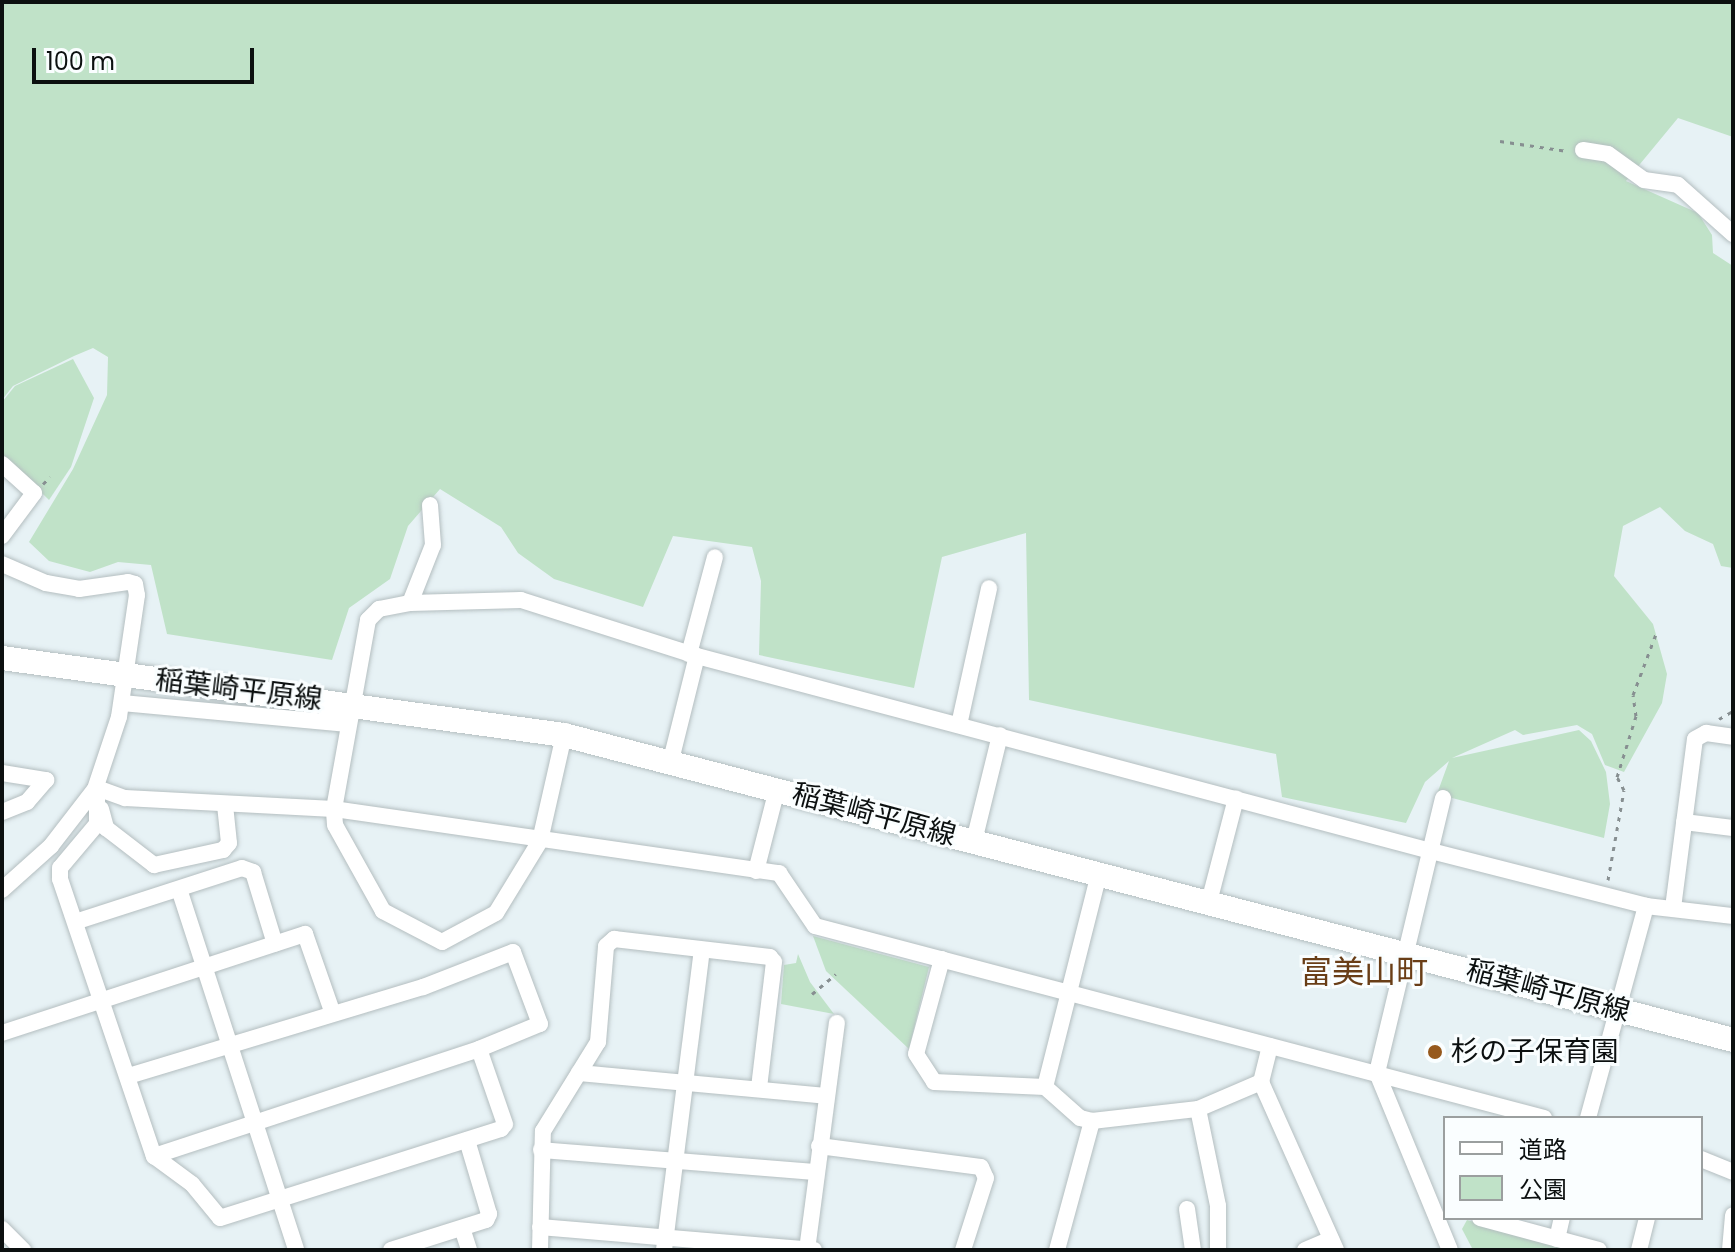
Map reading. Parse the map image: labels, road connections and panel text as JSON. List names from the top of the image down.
{
  "streets": {
    "main road": ["稲葉崎平原線"]
  },
  "districts": ["富美山町"],
  "places": ["杉の子保育園"],
  "legend": ["道路", "公園"],
  "scale_bar": "100 m"
}
